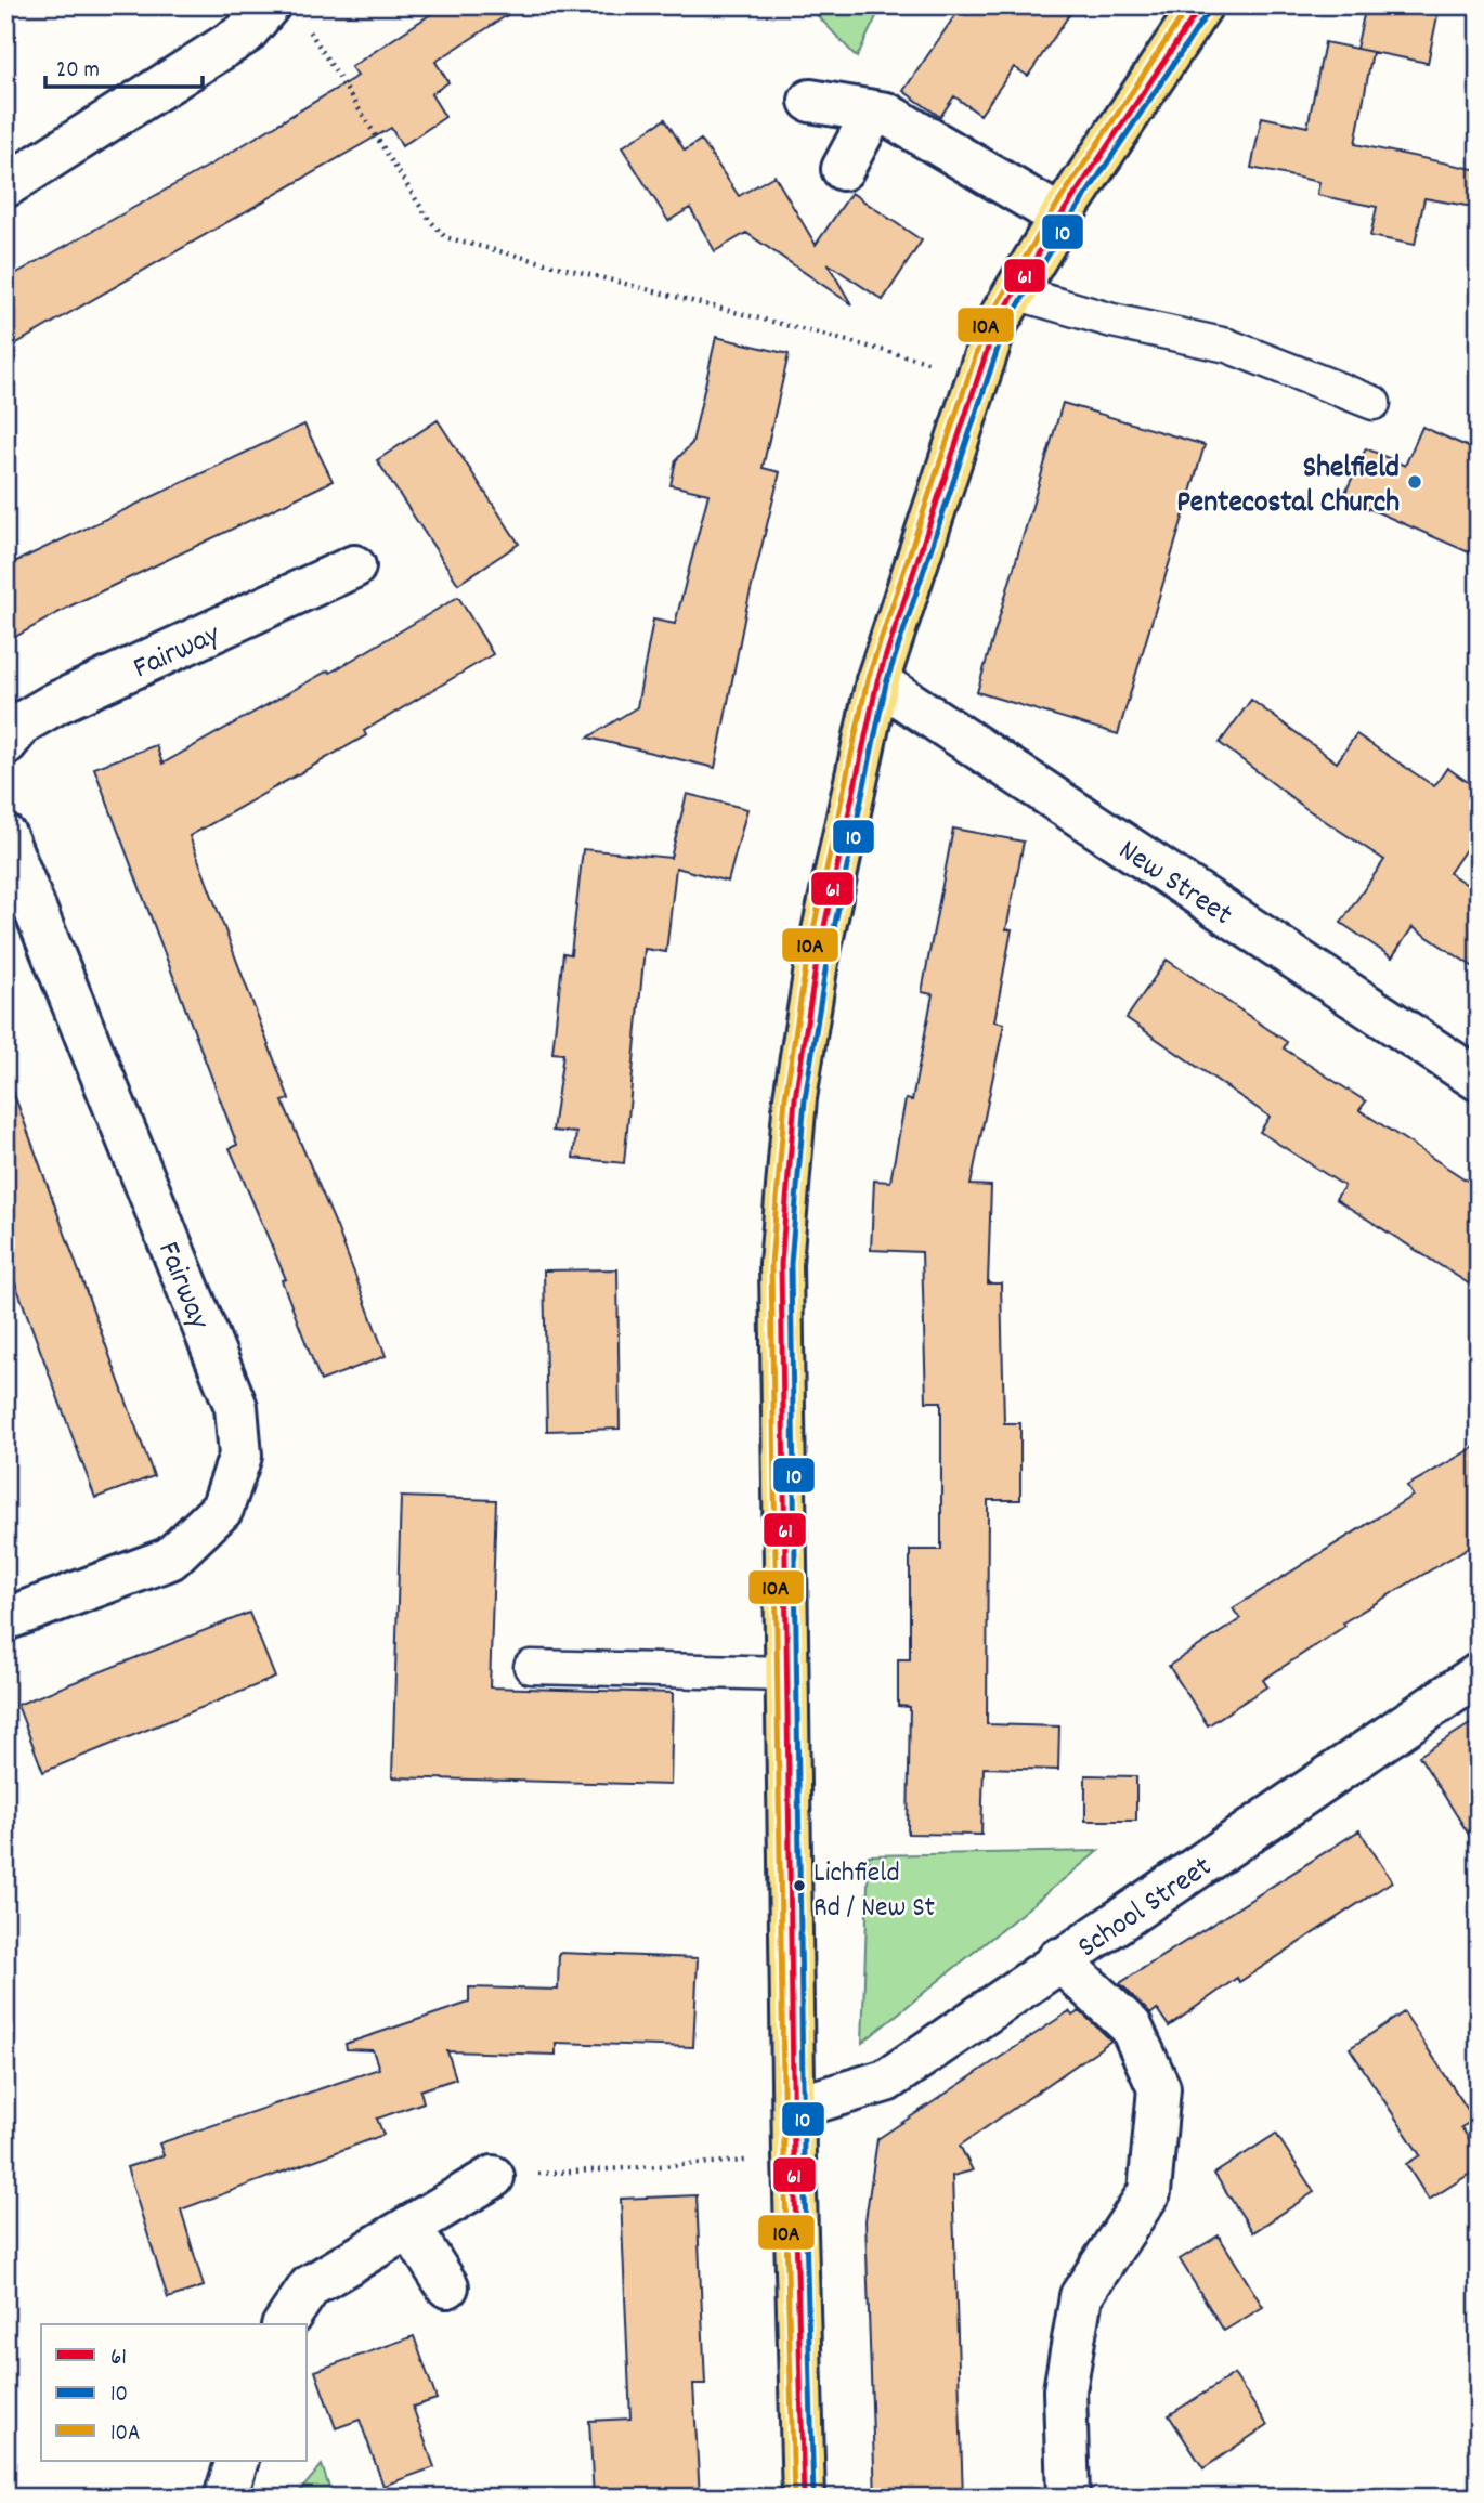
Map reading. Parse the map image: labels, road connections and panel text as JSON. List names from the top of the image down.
{
  "streets": {
    "street": ["Fairway", "New Street", "School Street"]
  },
  "places": ["Shelfield Pentecostal Church", "Lichfield Rd / New St"],
  "lines": ["transit line 61", "transit line 10A", "transit line 10"],
  "legend": ["61", "10", "10A"],
  "scale_bar": "20 m"
}
